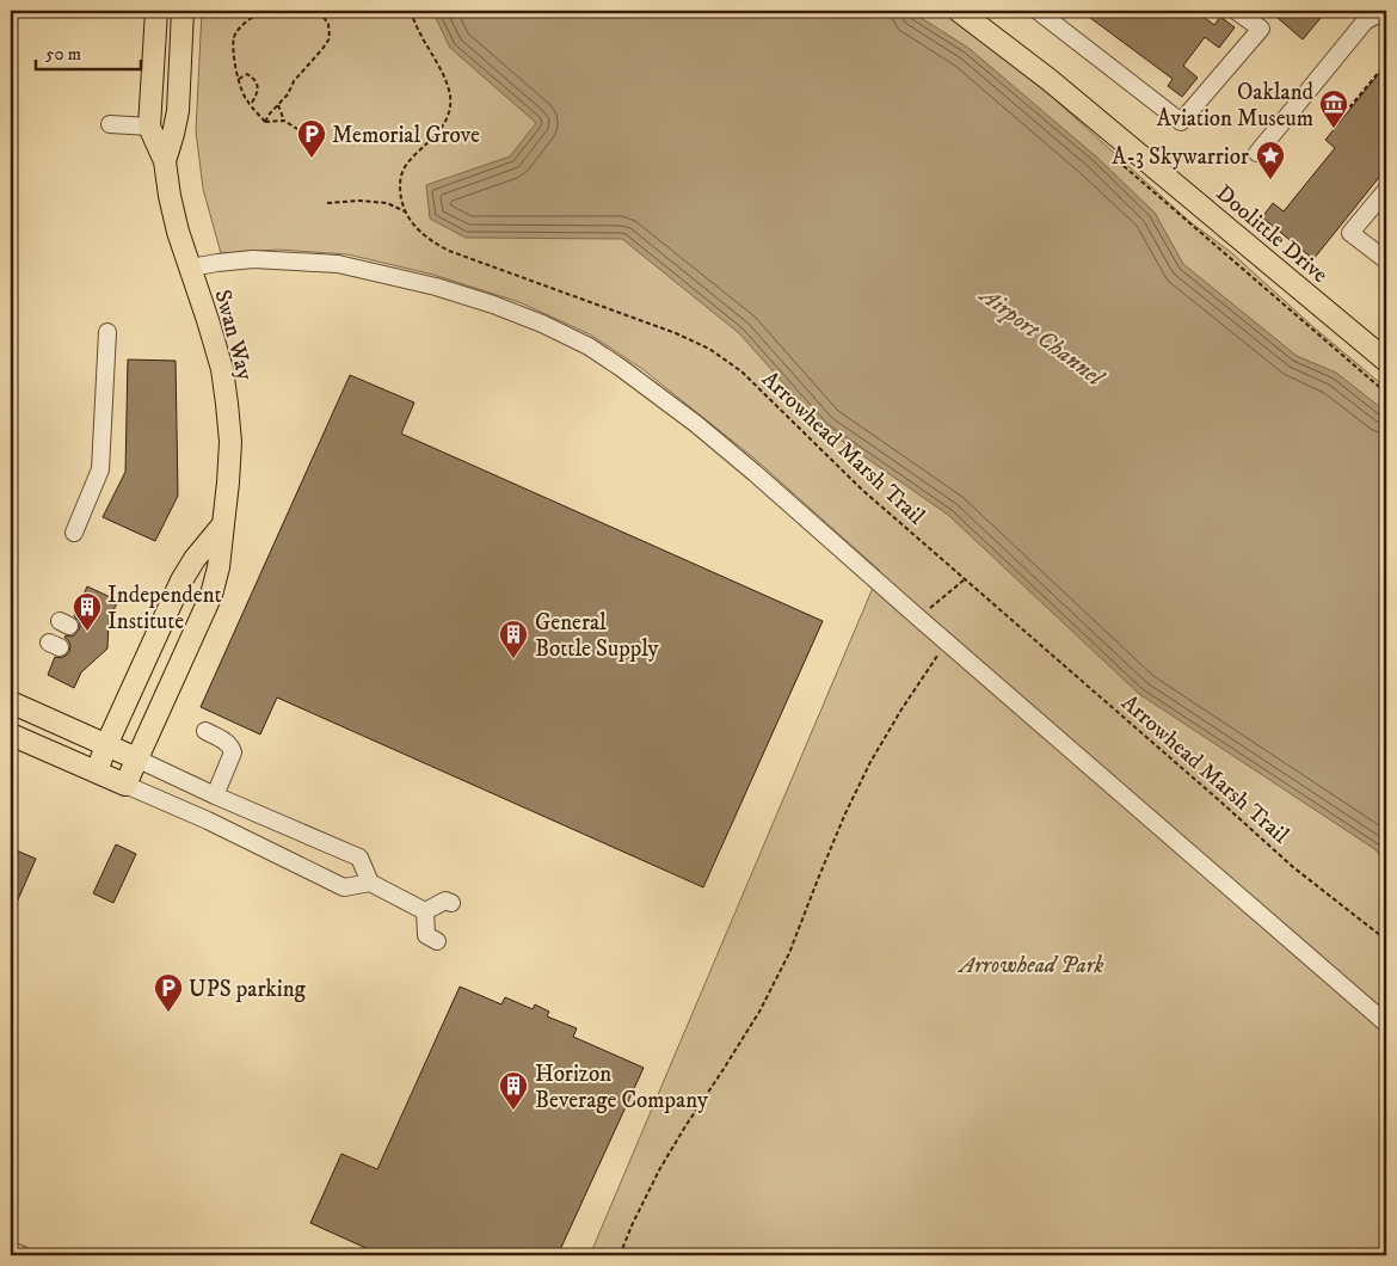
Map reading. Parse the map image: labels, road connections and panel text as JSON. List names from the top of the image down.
{
  "streets": {
    "main road": ["Doolittle Drive", "Swan Way"],
    "path": ["Arrowhead Marsh Trail"]
  },
  "water": ["Airport Channel"],
  "parks": ["Arrowhead Park"],
  "places": {
    "museum": ["Oakland Aviation Museum"],
    "parking": ["Memorial Grove", "UPS parking"],
    "place": ["A-3 Skywarrior"],
    "building": ["Independent Institute", "General Bottle Supply", "Horizon Beverage Company"]
  },
  "scale_bar": "50 m"
}
